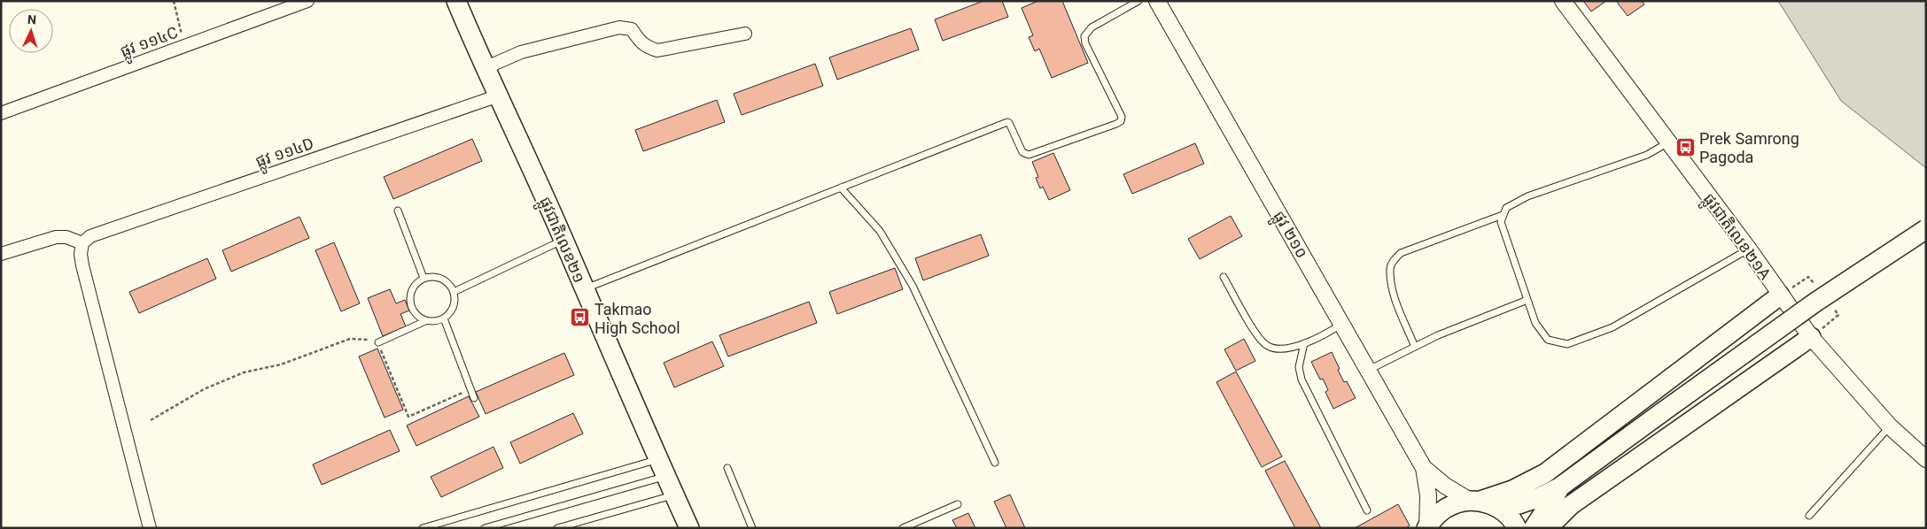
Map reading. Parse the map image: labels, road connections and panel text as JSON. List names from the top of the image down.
{
  "streets": {
    "main road": ["ផ្លូវជាតិលេខ២១"],
    "street": [
      "ផ្លូវ ១១៤C",
      "ផ្លូវ ១១៤D",
      "ផ្លូវ ២១០",
      "ផ្លូវជាតិលេខ២១A"
    ]
  },
  "crossings": [
    ["ផ្លូវ ១១៤D", "ផ្លូវជាតិលេខ២១"]
  ],
  "places": {
    "bus stop": ["Prek Samrong Pagoda", "Takmao High School"]
  },
  "north": "top"
}
